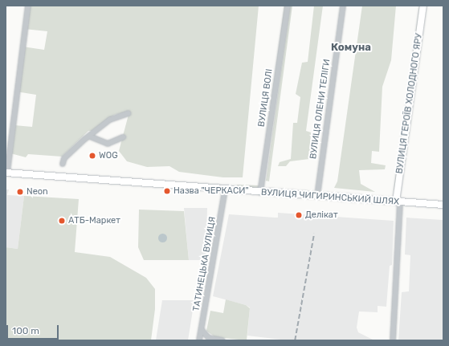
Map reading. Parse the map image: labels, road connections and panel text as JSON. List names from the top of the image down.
{
  "streets": {
    "main road": ["ВУЛИЦЯ ГЕРОЇВ ХОЛОДНОГО ЯРУ", "ВУЛИЦЯ ЧИГИРИНСЬКИЙ ШЛЯХ"],
    "street": ["ВУЛИЦЯ ВОЛІ", "ВУЛИЦЯ ОЛЕНИ ТЕЛІГИ", "ТАТИНЕЦЬКА ВУЛИЦЯ"]
  },
  "crossings": [
    ["ВУЛИЦЯ ВОЛІ", "ВУЛИЦЯ ЧИГИРИНСЬКИЙ ШЛЯХ"],
    ["ВУЛИЦЯ ГЕРОЇВ ХОЛОДНОГО ЯРУ", "ВУЛИЦЯ ЧИГИРИНСЬКИЙ ШЛЯХ"],
    ["ВУЛИЦЯ ОЛЕНИ ТЕЛІГИ", "ВУЛИЦЯ ЧИГИРИНСЬКИЙ ШЛЯХ"],
    ["ВУЛИЦЯ ЧИГИРИНСЬКИЙ ШЛЯХ", "ТАТИНЕЦЬКА ВУЛИЦЯ"]
  ],
  "districts": ["Комуна"],
  "places": [
    "WOG",
    "Назва \"ЧЕРКАСИ\"",
    "Neon",
    "Делікат",
    "АТБ-Маркет"
  ],
  "scale_bar": "100 m"
}
